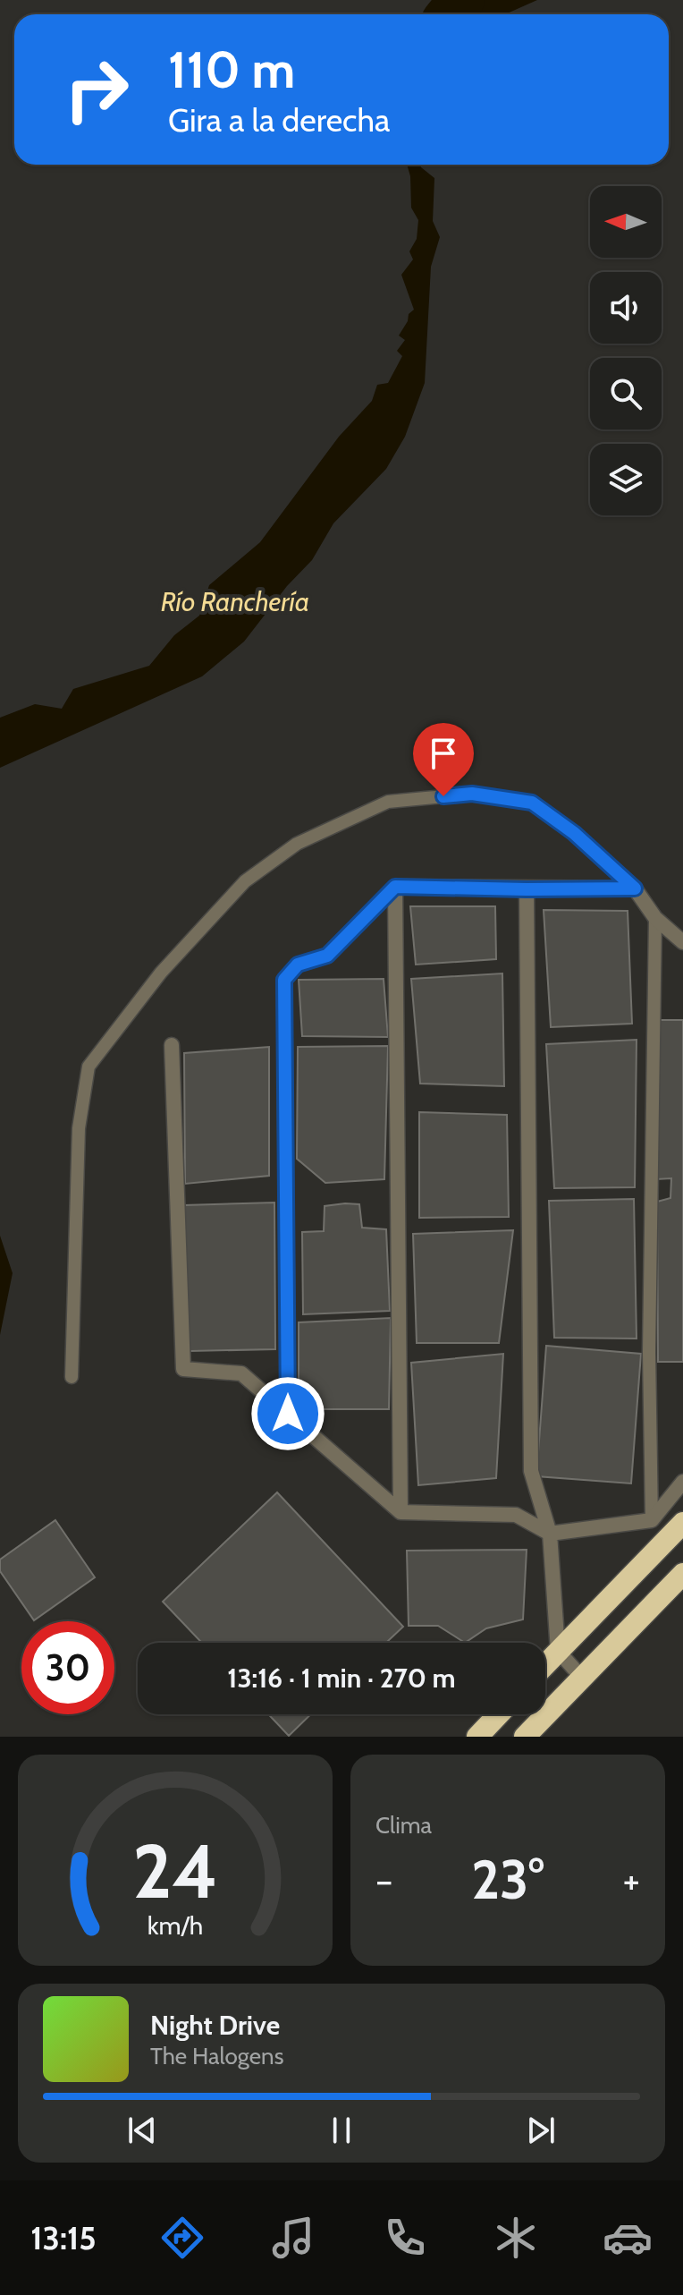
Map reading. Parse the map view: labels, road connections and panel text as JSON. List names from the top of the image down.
{
  "water": ["Río Ranchería"],
  "north": "left",
  "page": {
    "turn": ["110 m", "Gira a la derecha"],
    "limit": "30",
    "trip": "13:16 · 1 min · 270 m",
    "tile": "Clima",
    "heat": ["−", "23°", "+"],
    "song": ["Night Drive", "The Halogens"],
    "tabs": "13:15",
    "gauge": ["24", "km/h"]
  }
}
